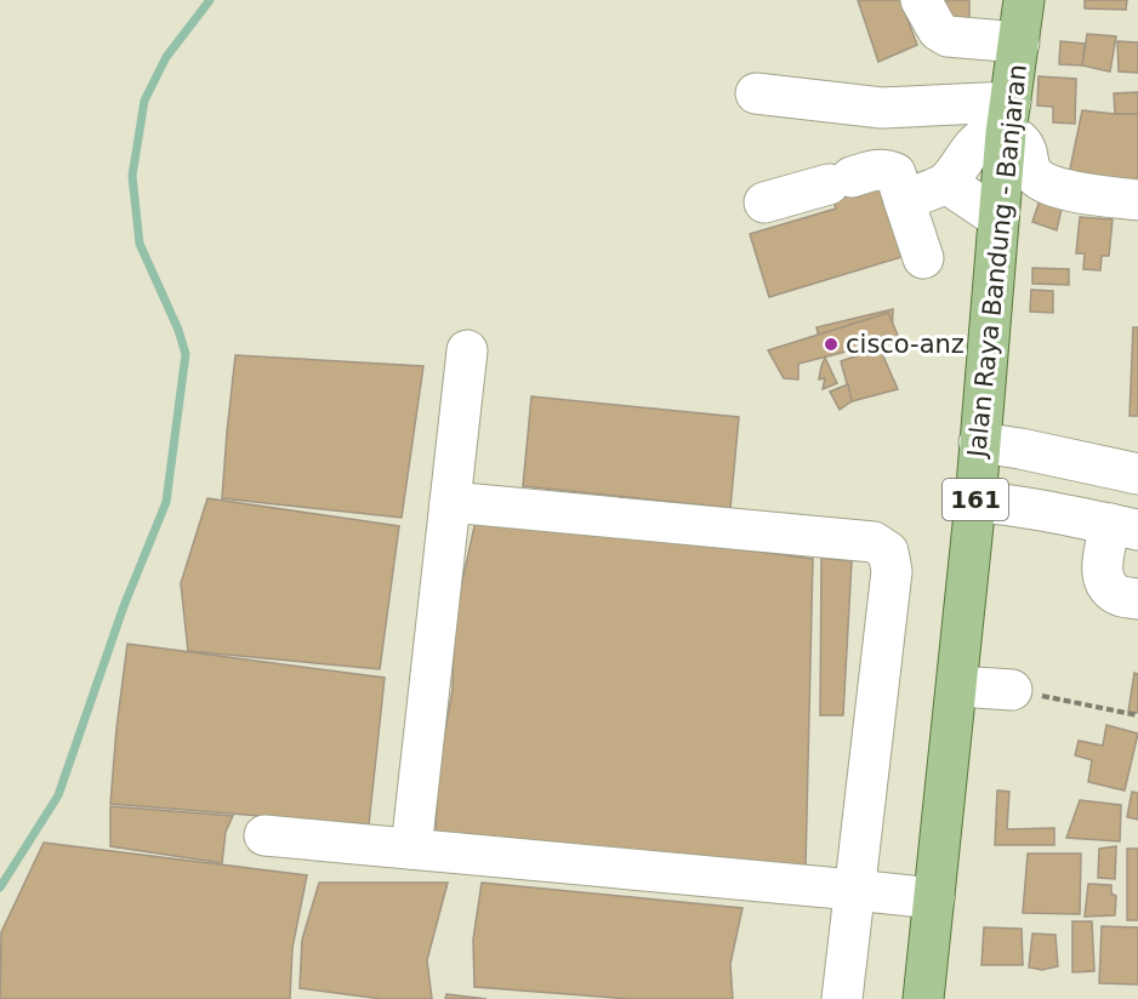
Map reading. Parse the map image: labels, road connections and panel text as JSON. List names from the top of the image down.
{
  "streets": {
    "main road": ["Jalan Raya Bandung - Banjaran", "161"]
  },
  "places": ["cisco-anz"]
}
